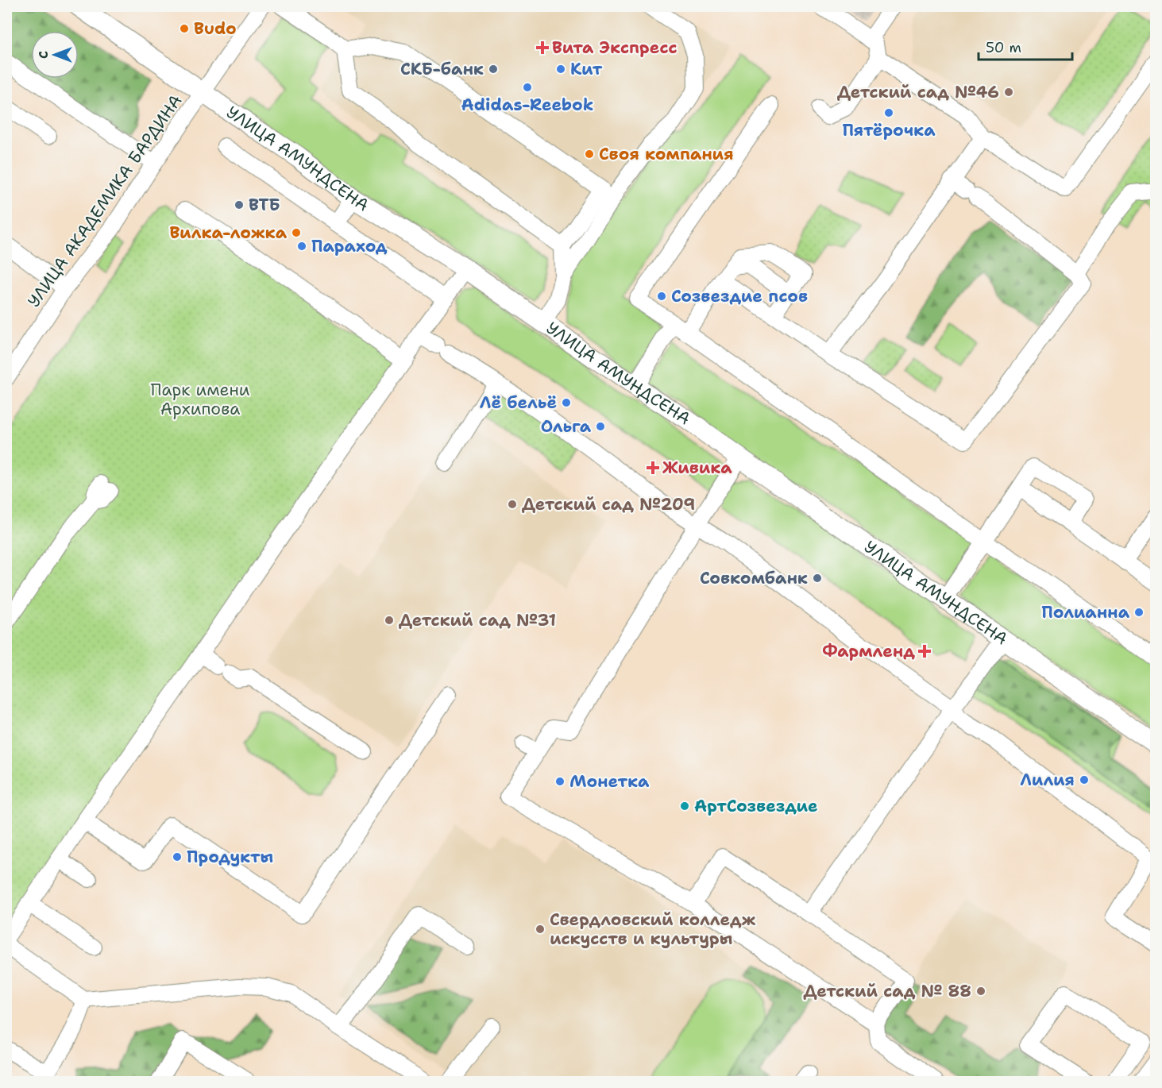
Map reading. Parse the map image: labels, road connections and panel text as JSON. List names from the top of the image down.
{
  "streets": {
    "main road": ["УЛИЦА АМУНДСЕНА"],
    "street": ["УЛИЦА АКАДЕМИКА БАРДИНА"]
  },
  "crossings": [
    ["УЛИЦА АМУНДСЕНА", "УЛИЦА АКАДЕМИКА БАРДИНА"]
  ],
  "parks": ["Парк имени Архипова"],
  "places": {
    "other": [
      "Budo",
      "СКБ-банк",
      "Кит",
      "Adidas-Reebok",
      "Детский сад №46",
      "Пятёрочка",
      "Своя компания",
      "ВТБ",
      "Вилка-ложка",
      "Параход",
      "Созвездие псов",
      "Лё бельё",
      "Ольга",
      "Детский сад №209",
      "Совкомбанк",
      "Полианна",
      "Детский сад №31",
      "Лилия",
      "Монетка",
      "АртСозвездие",
      "Продукты",
      "Свердловский колледж искусств и культуры",
      "Детский сад № 88"
    ],
    "health": ["Вита Экспресс", "Живика", "Фармленд"]
  },
  "scale_bar": "50 m",
  "north": "left"
}
